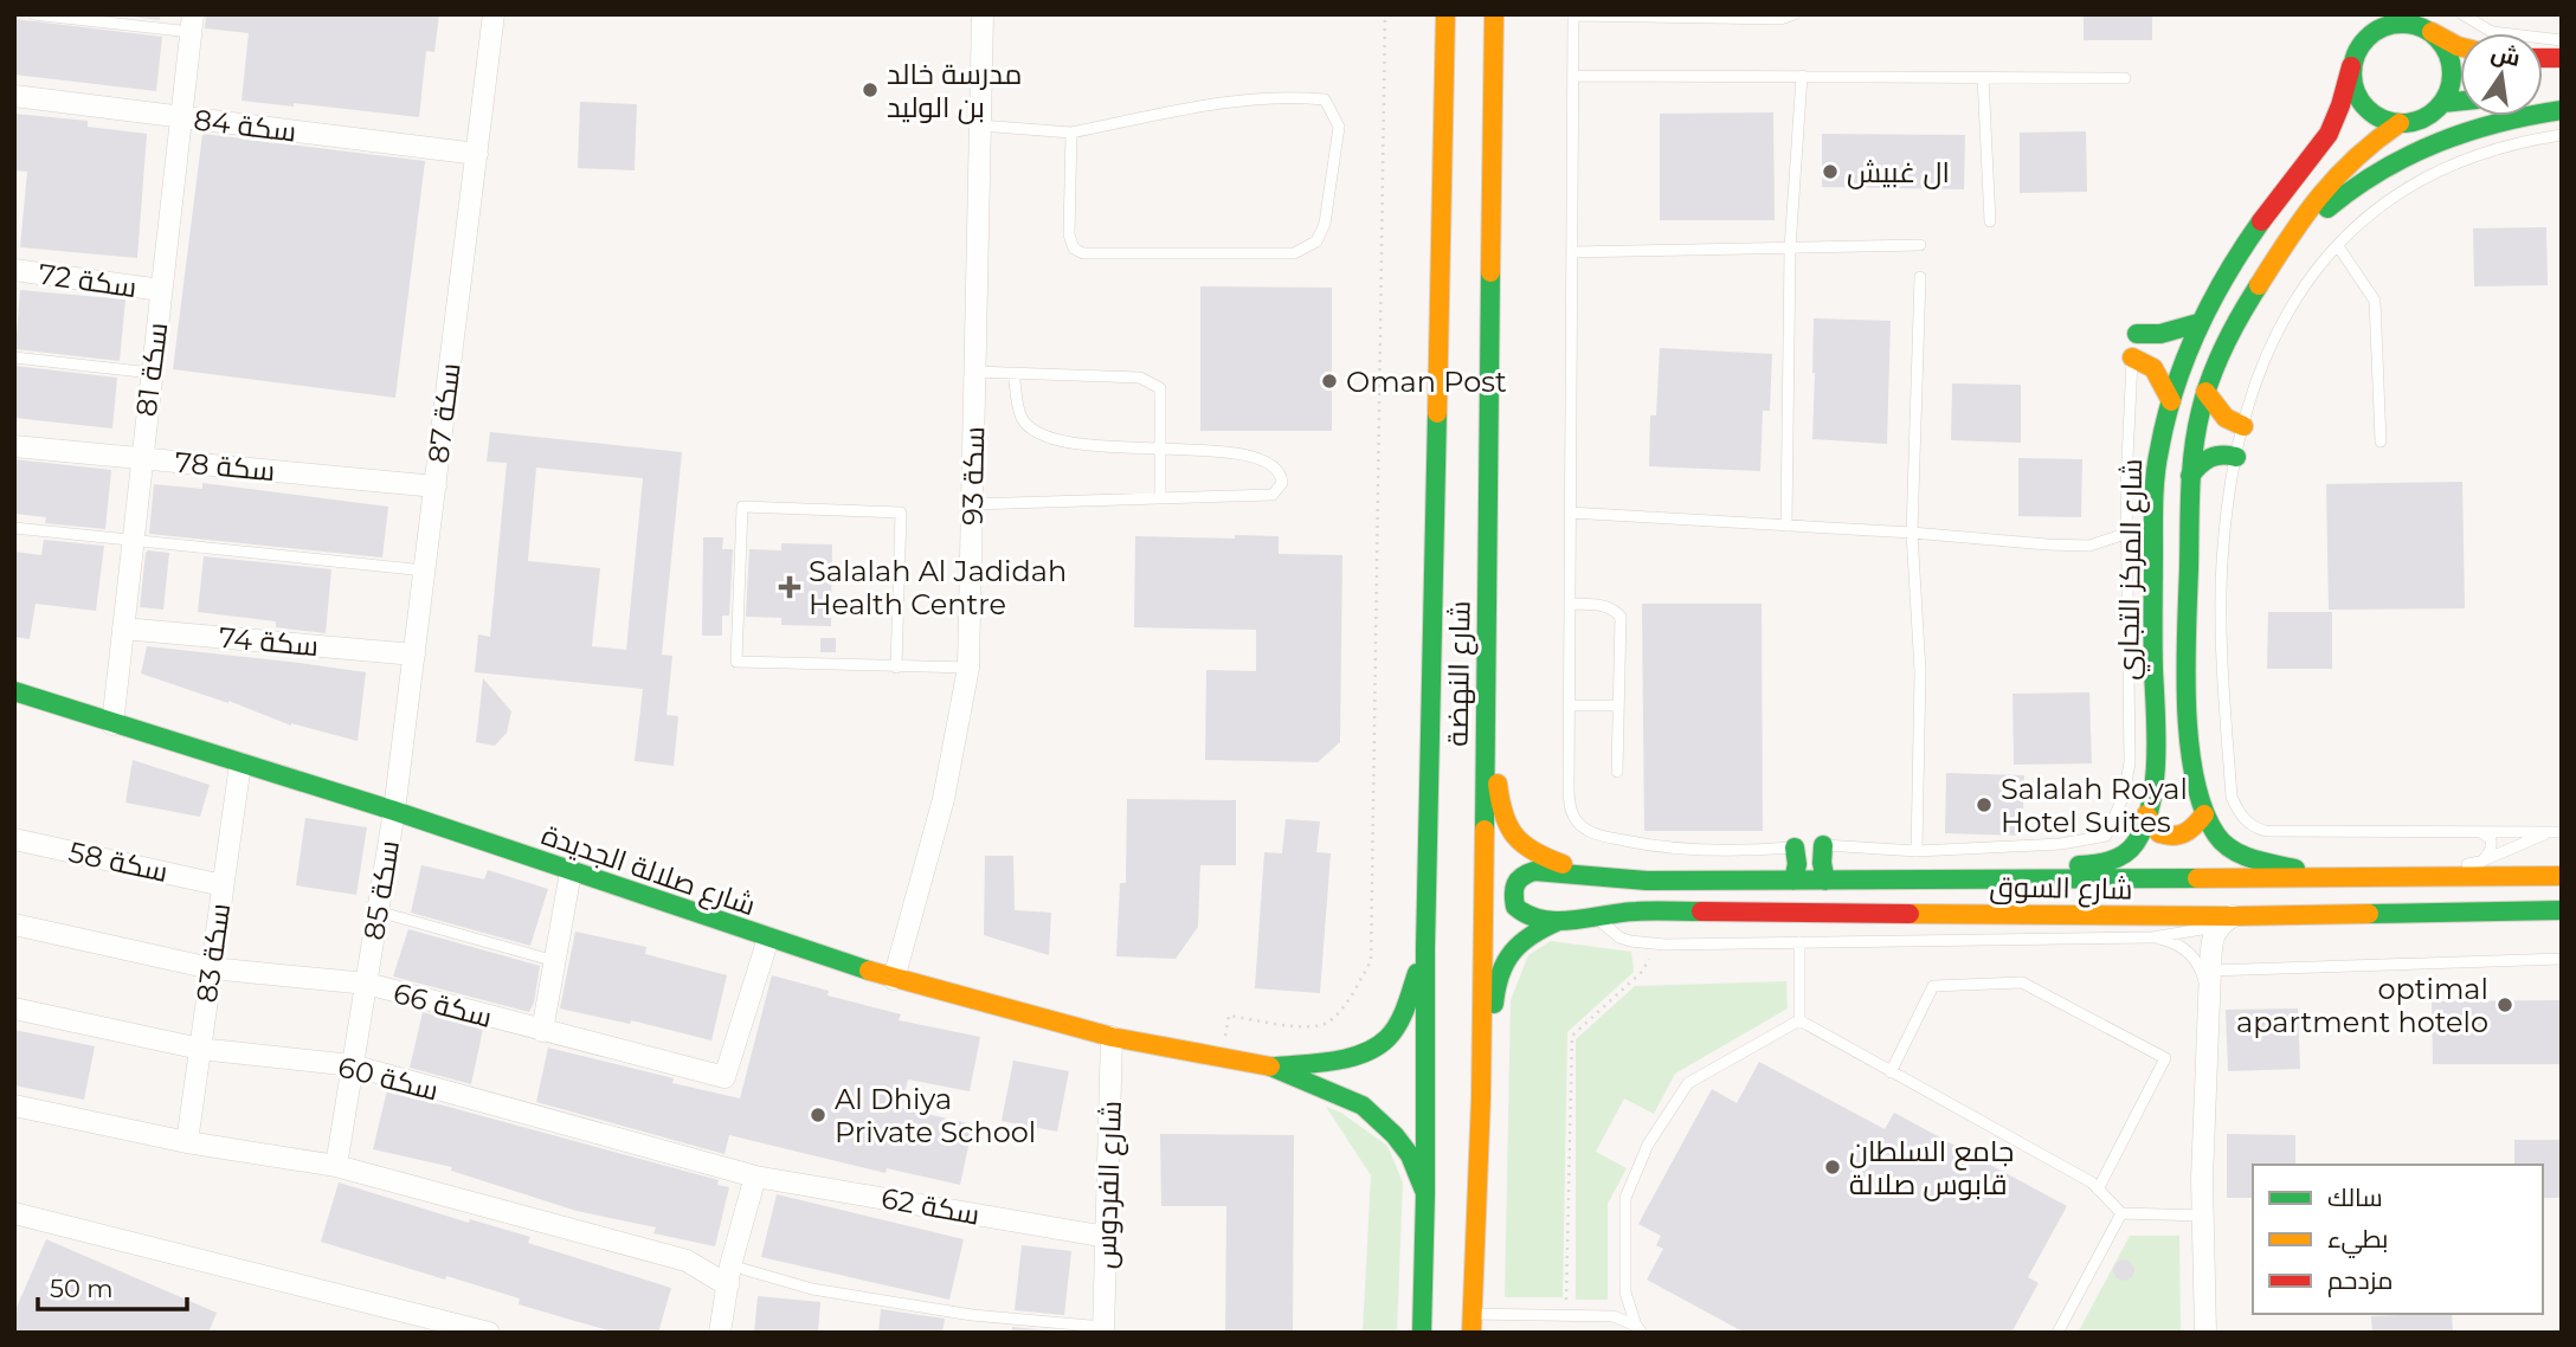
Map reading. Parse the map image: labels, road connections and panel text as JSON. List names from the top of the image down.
{
  "streets": {
    "street": [
      "سكة 84",
      "سكة 72",
      "سكة 81",
      "سكة 87",
      "سكة 78",
      "سكة 93",
      "شارع المركز التجاري",
      "سكة 74",
      "شارع النهضة",
      "سكة 58",
      "شارع صلالة الجديدة",
      "شارع السوق",
      "سكة 85",
      "سكة 83",
      "سكة 66",
      "سكة 60",
      "شارع الفردوس",
      "سكة 62"
    ]
  },
  "crossings": [
    ["سكة 84", "سكة 81"],
    ["سكة 84", "سكة 87"],
    ["سكة 72", "سكة 81"],
    ["سكة 81", "سكة 78"],
    ["سكة 81", "سكة 74"],
    ["سكة 81", "شارع صلالة الجديدة"],
    ["سكة 87", "سكة 78"],
    ["سكة 87", "سكة 74"],
    ["سكة 87", "شارع صلالة الجديدة"],
    ["سكة 87", "سكة 85"],
    ["سكة 93", "شارع صلالة الجديدة"],
    ["شارع المركز التجاري", "شارع السوق"],
    ["شارع النهضة", "شارع صلالة الجديدة"],
    ["سكة 58", "سكة 83"],
    ["شارع صلالة الجديدة", "سكة 85"],
    ["شارع صلالة الجديدة", "سكة 83"],
    ["شارع صلالة الجديدة", "سكة 66"],
    ["شارع صلالة الجديدة", "شارع الفردوس"],
    ["سكة 85", "سكة 66"],
    ["سكة 85", "سكة 60"],
    ["سكة 83", "سكة 66"],
    ["سكة 83", "سكة 60"],
    ["سكة 60", "سكة 62"],
    ["شارع الفردوس", "سكة 62"]
  ],
  "places": {
    "other": [
      "مدرسة خالد بن الوليد",
      "ال غبيش",
      "Oman Post",
      "Salalah Royal Hotel Suites",
      "optimal apartment hotelo",
      "Al Dhiya Private School",
      "جامع السلطان قابوس صلالة"
    ],
    "health": ["Salalah Al Jadidah Health Centre"]
  },
  "legend": ["سالك", "بطيء", "مزدحم"],
  "scale_bar": "50 m",
  "north": "top"
}
